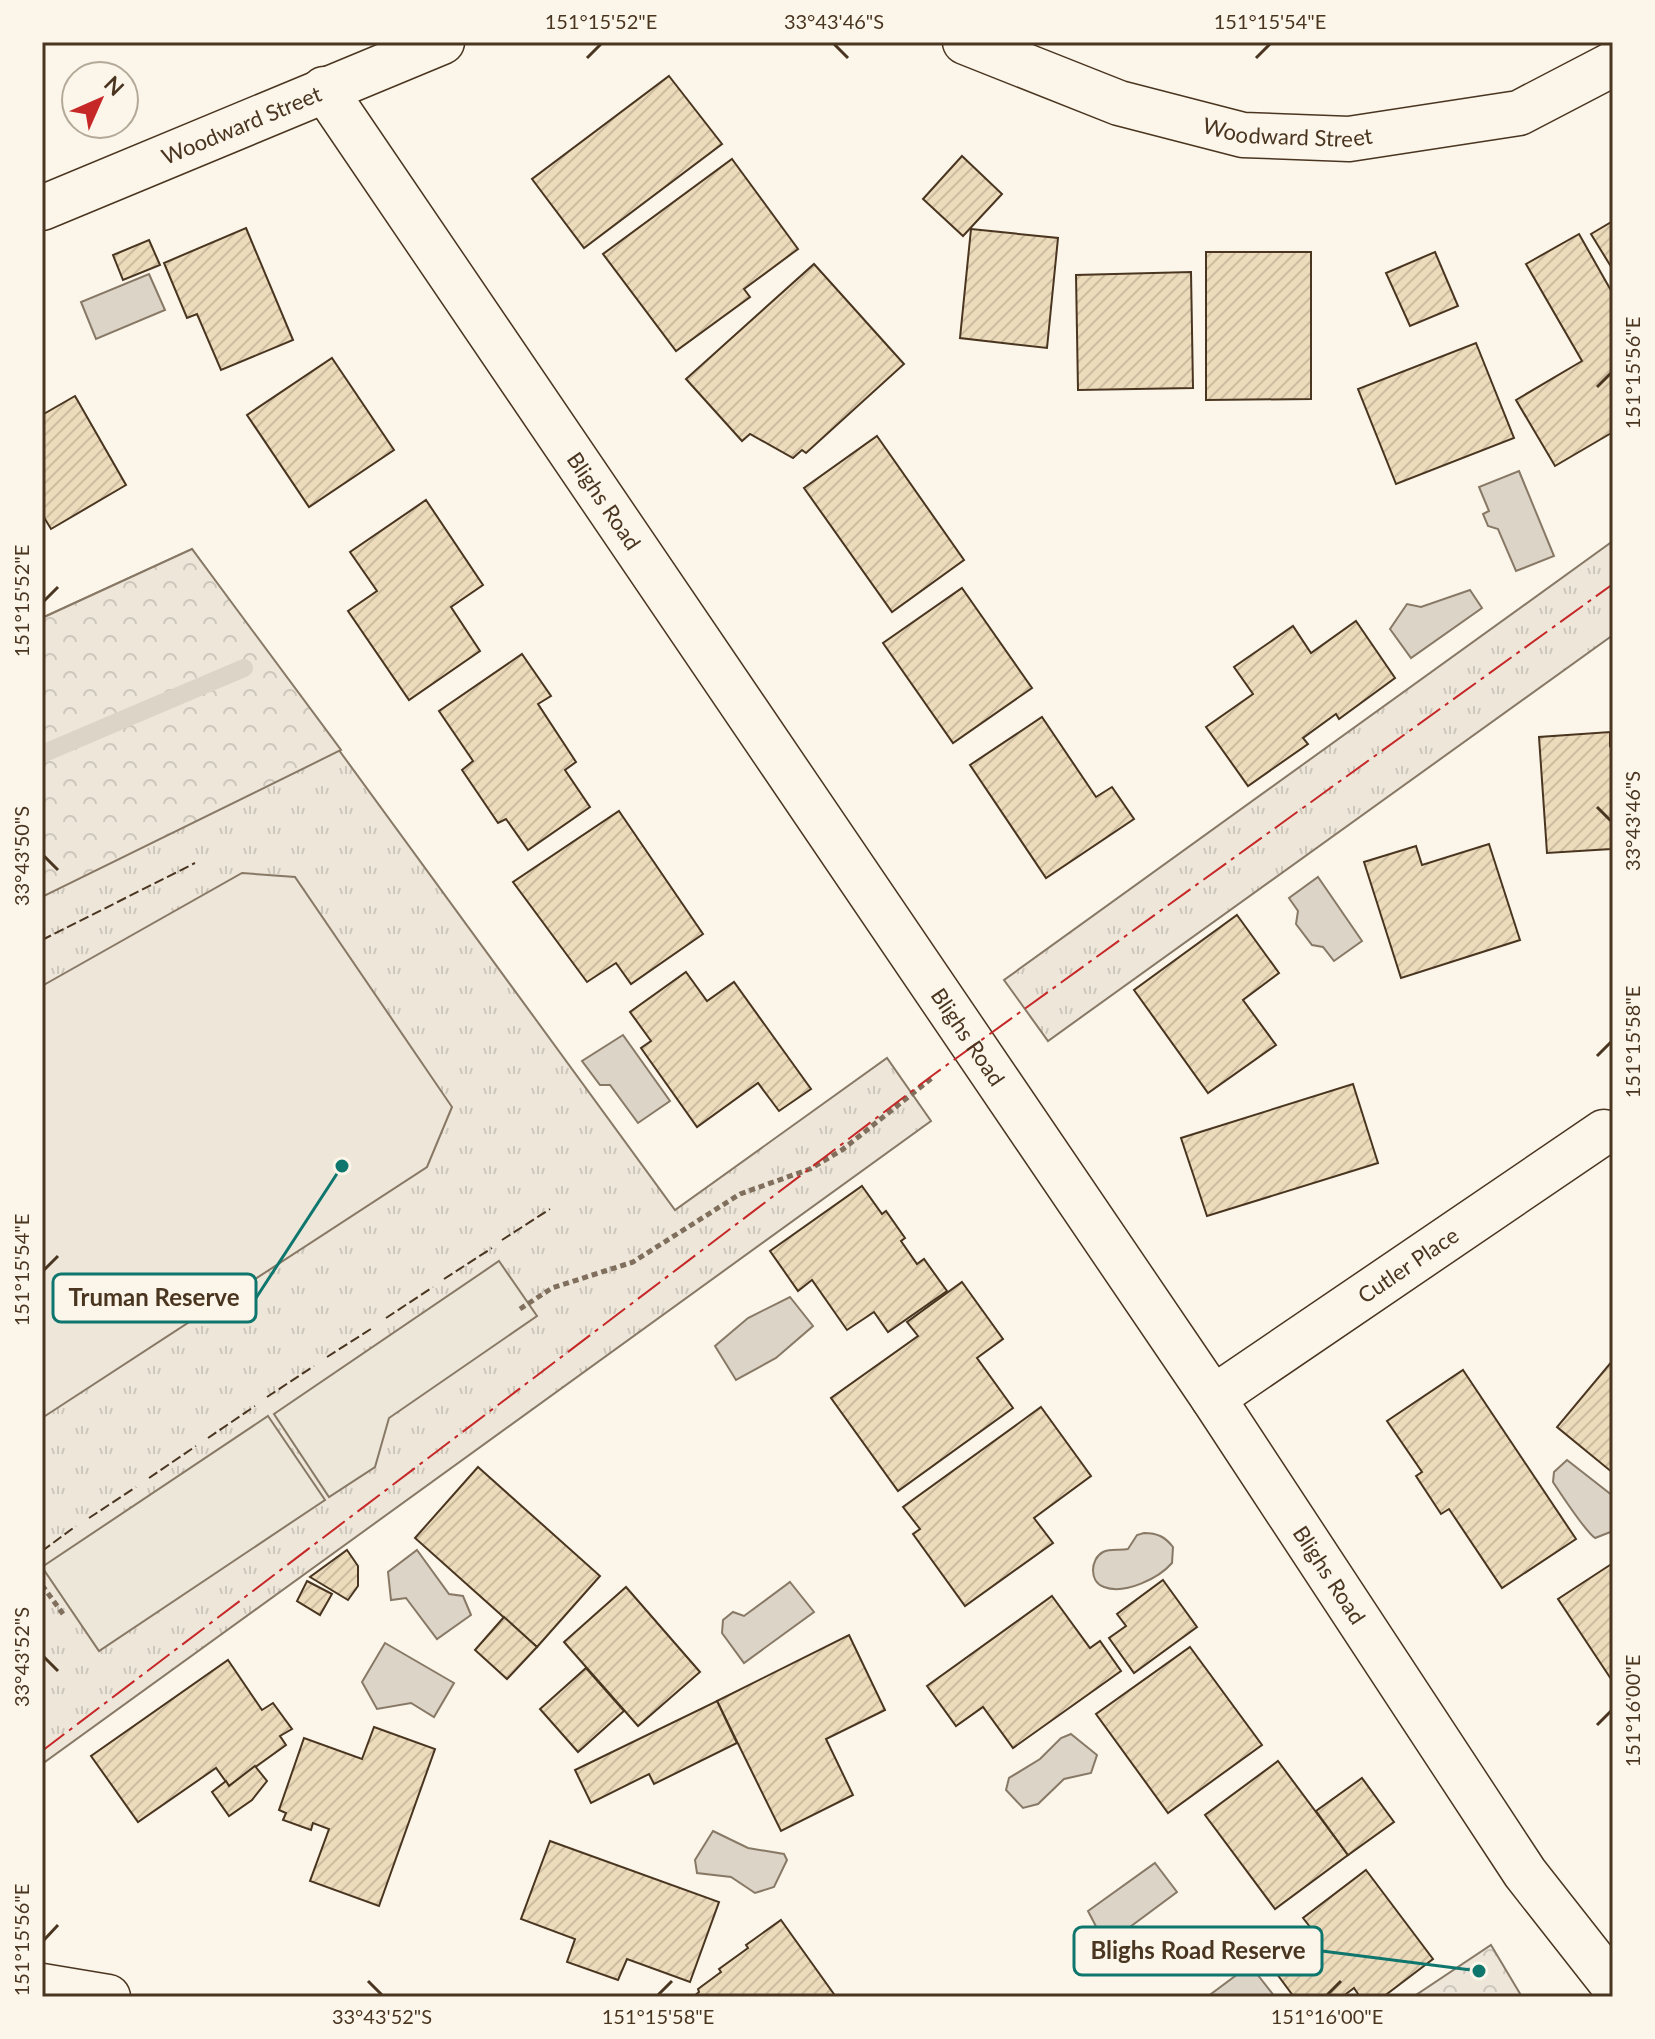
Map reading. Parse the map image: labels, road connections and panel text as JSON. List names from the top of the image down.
{
  "streets": {
    "street": ["Woodward Street", "Blighs Road", "Cutler Place"]
  },
  "crossings": [
    ["Woodward Street", "Blighs Road"],
    ["Blighs Road", "Cutler Place"]
  ],
  "places": ["Truman Reserve", "Blighs Road Reserve"],
  "north": "top right",
  "coordinates": [
    "151°15'52\"E",
    "33°43'46\"S",
    "151°15'54\"E",
    "151°15'56\"E",
    "33°43'50\"S",
    "151°15'58\"E",
    "33°43'52\"S",
    "151°16'00\"E"
  ]
}
